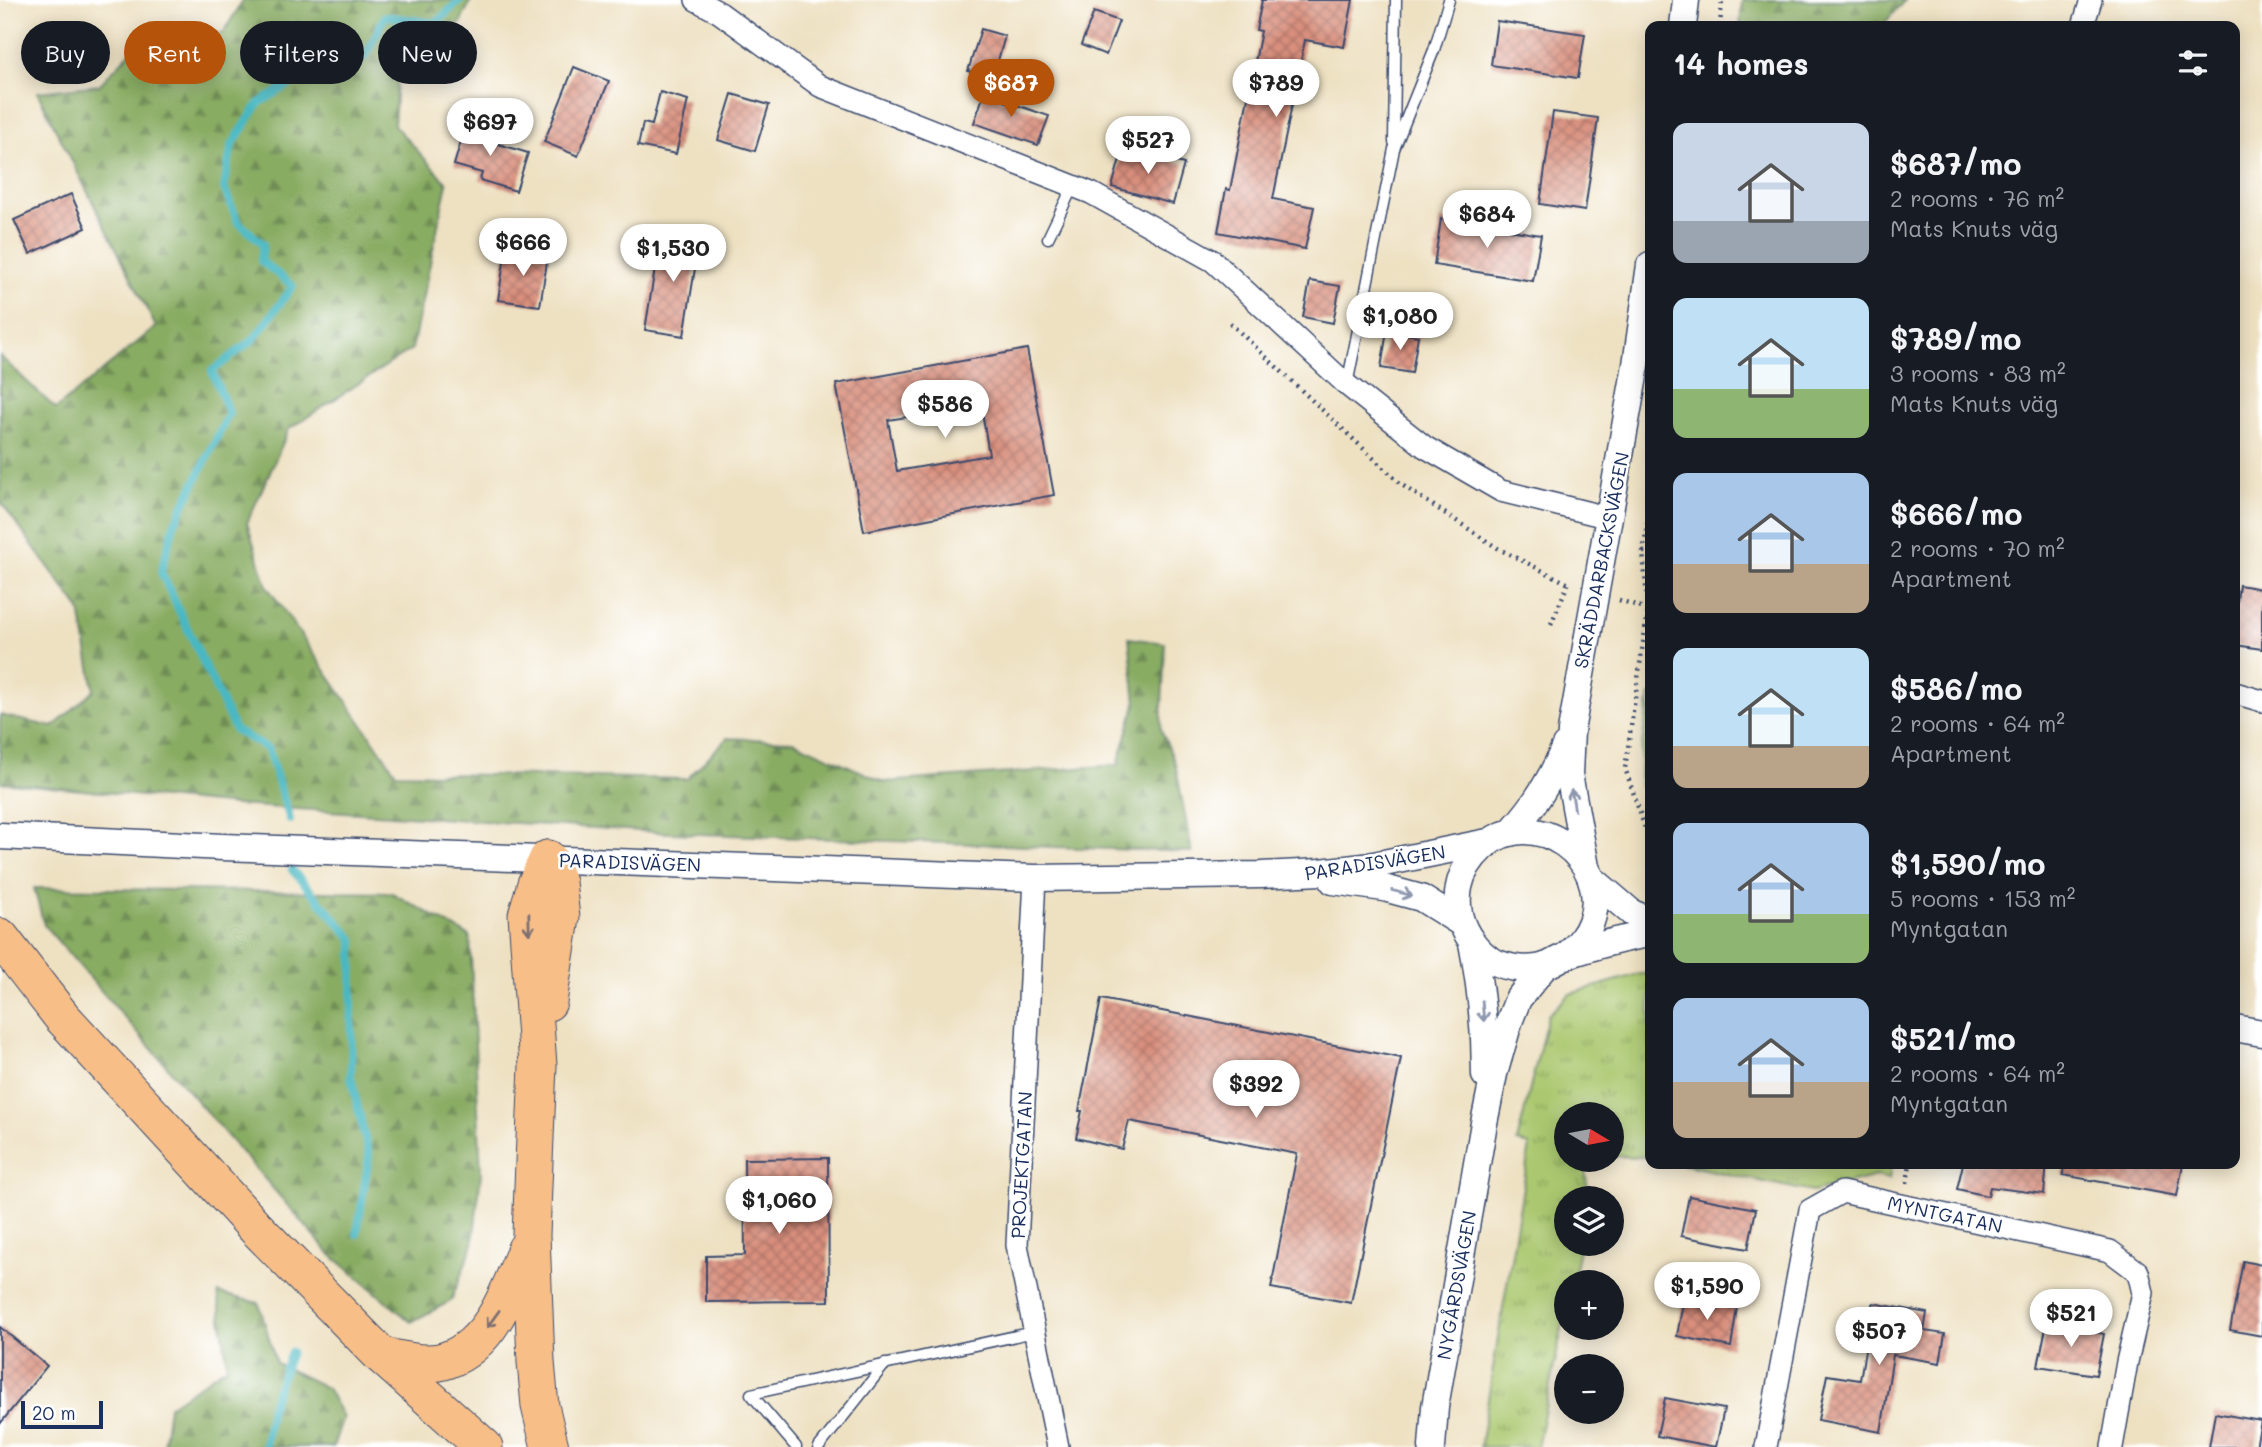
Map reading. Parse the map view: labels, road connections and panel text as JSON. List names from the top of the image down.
{
  "streets": {
    "street": [
      "SKRÄDDARBACKSVÄGEN",
      "PARADISVÄGEN",
      "PROJEKTGATAN",
      "MYNTGATAN",
      "NYGÅRDSVÄGEN"
    ]
  },
  "crossings": [
    ["SKRÄDDARBACKSVÄGEN", "PARADISVÄGEN"],
    ["SKRÄDDARBACKSVÄGEN", "NYGÅRDSVÄGEN"],
    ["PARADISVÄGEN", "PROJEKTGATAN"],
    ["PARADISVÄGEN", "NYGÅRDSVÄGEN"]
  ],
  "scale_bar": "20 m",
  "north": "right",
  "page": {
    "chip": [
      "Buy",
      "Rent",
      "Filters",
      "New"
    ],
    "heading": "14 homes",
    "price": [
      "$687",
      "$789",
      "$697",
      "$527",
      "$684",
      "$666",
      "$1,530",
      "$1,080",
      "$586",
      "$392",
      "$1,060",
      "$1,590",
      "$521",
      "$507"
    ],
    "list": [
      {
        "name": "$687/mo",
        "note": "2 rooms · 76 m² · Mats Knuts väg"
      },
      {
        "name": "$789/mo",
        "note": "3 rooms · 83 m² · Mats Knuts väg"
      },
      {
        "name": "$666/mo",
        "note": "2 rooms · 70 m² · Apartment"
      },
      {
        "name": "$586/mo",
        "note": "2 rooms · 64 m² · Apartment"
      },
      {
        "name": "$1,590/mo",
        "note": "5 rooms · 153 m² · Myntgatan"
      },
      {
        "name": "$521/mo",
        "note": "2 rooms · 64 m² · Myntgatan"
      }
    ],
    "map_buttons": ["+", "−"],
    "scale": "20 m"
  }
}
